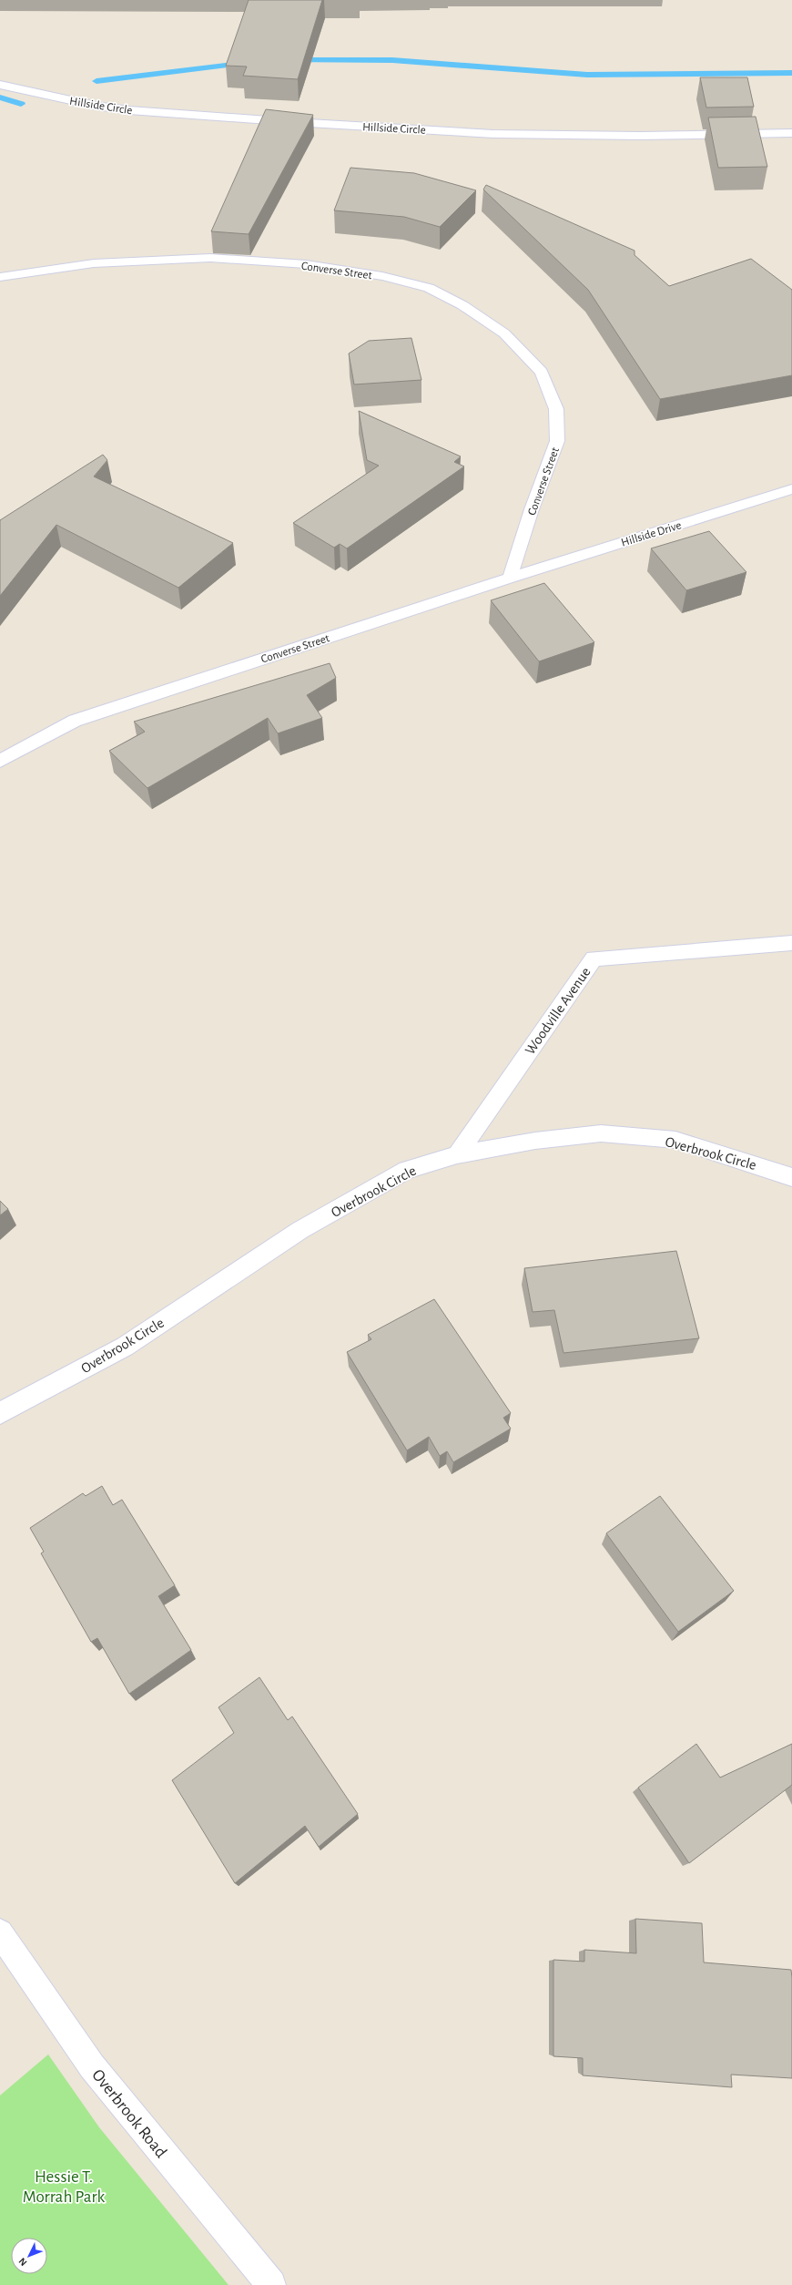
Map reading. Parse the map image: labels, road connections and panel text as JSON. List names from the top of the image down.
{
  "streets": {
    "street": [
      "Hillside Circle",
      "Converse Street",
      "Hillside Drive",
      "Woodville Avenue",
      "Overbrook Circle",
      "Overbrook Road"
    ]
  },
  "crossings": [
    ["Converse Street", "Hillside Drive"],
    ["Woodville Avenue", "Overbrook Circle"]
  ],
  "parks": ["Hessie T. Morrah Park"],
  "north": "bottom left"
}
